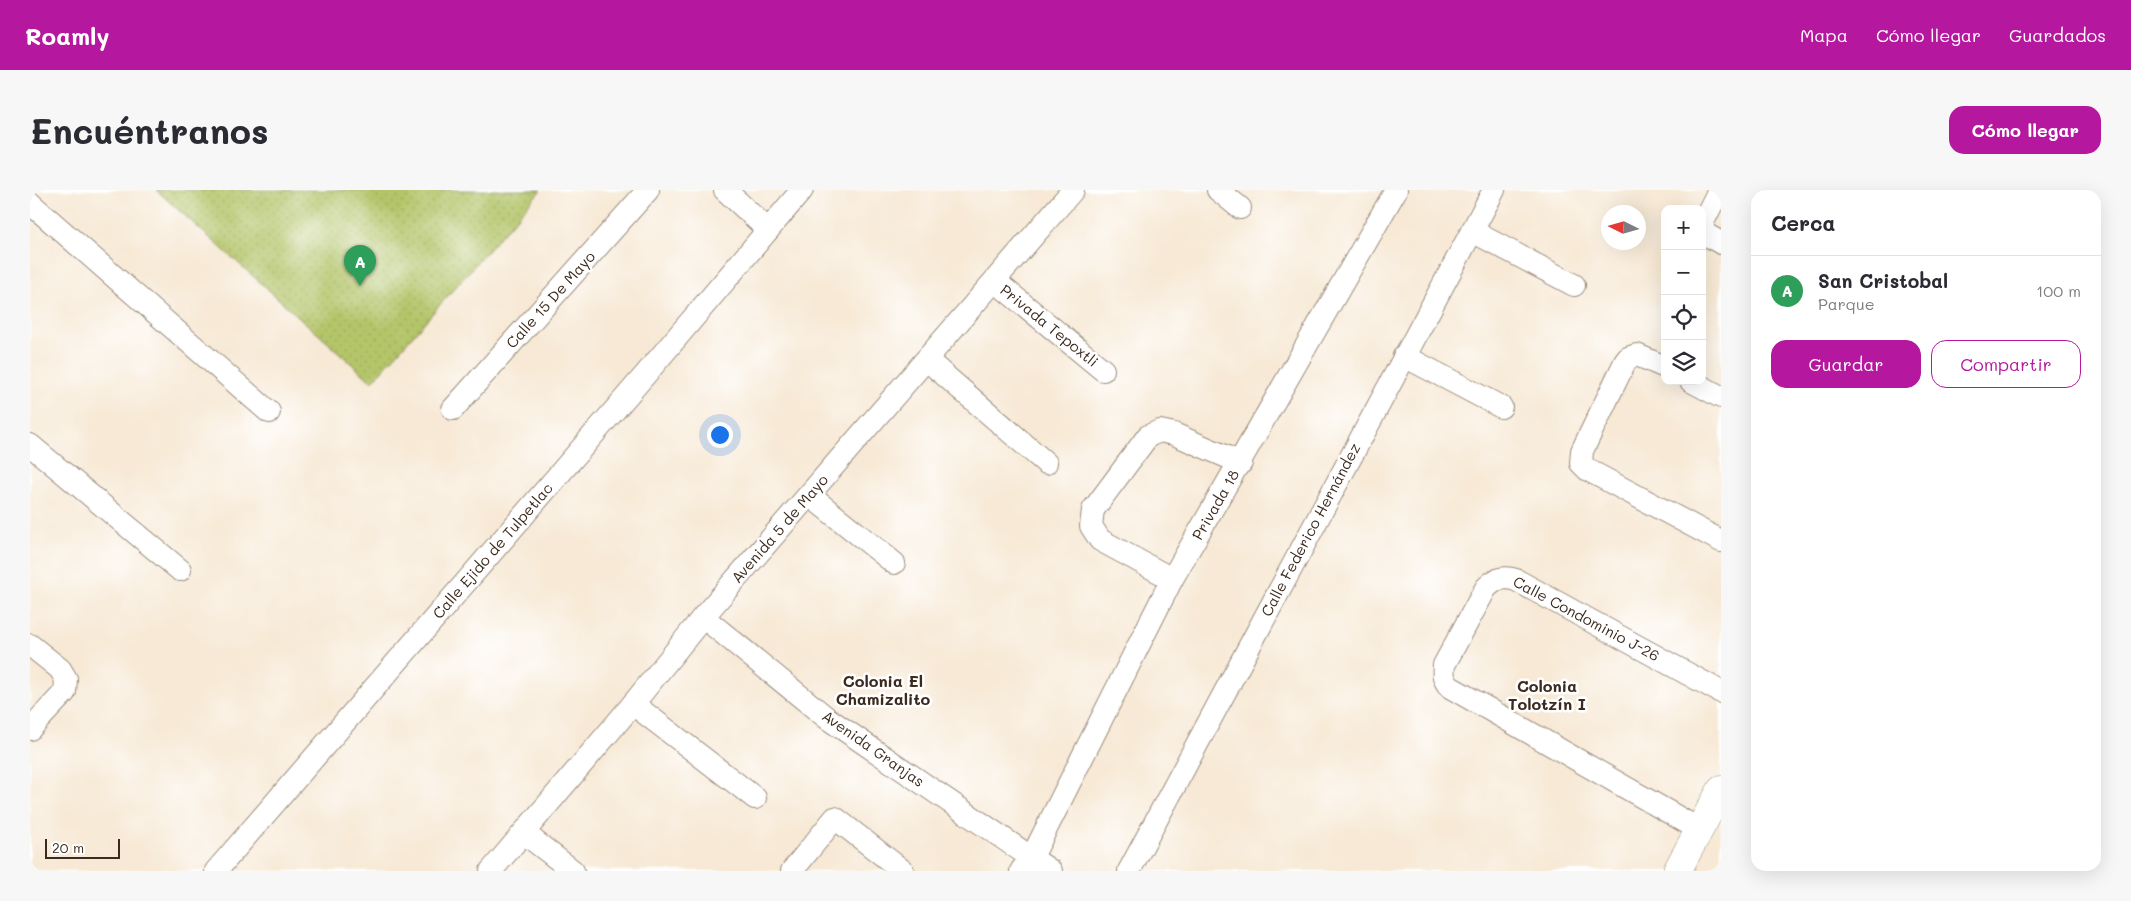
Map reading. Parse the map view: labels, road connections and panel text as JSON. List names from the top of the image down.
{
  "streets": {
    "street": [
      "Calle 15 De Mayo",
      "Privada Tepoxtli",
      "Privada 18",
      "Avenida 5 de Mayo",
      "Calle Federico Hernández",
      "Calle Ejido de Tulpetlac",
      "Calle Condominio J-26",
      "Avenida Granjas"
    ]
  },
  "crossings": [
    ["Privada Tepoxtli", "Avenida 5 de Mayo"],
    ["Privada 18", "Avenida Granjas"],
    ["Avenida 5 de Mayo", "Avenida Granjas"]
  ],
  "districts": ["Colonia El Chamizalito", "Colonia Tolotzín I"],
  "scale_bar": "20 m",
  "north": "left",
  "page": {
    "header": "Roamly",
    "nav": ["Mapa", "Cómo llegar", "Guardados"],
    "buttons": [
      "Cómo llegar",
      ["Guardar", "Compartir"]
    ],
    "title": "Encuéntranos",
    "heading": "Cerca",
    "map_buttons": ["+", "−"],
    "pins": "A",
    "list": [
      {
        "mark": "A",
        "name": "San Cristobal",
        "note": "Parque",
        "value": "100 m"
      }
    ],
    "scale": "20 m"
  }
}
